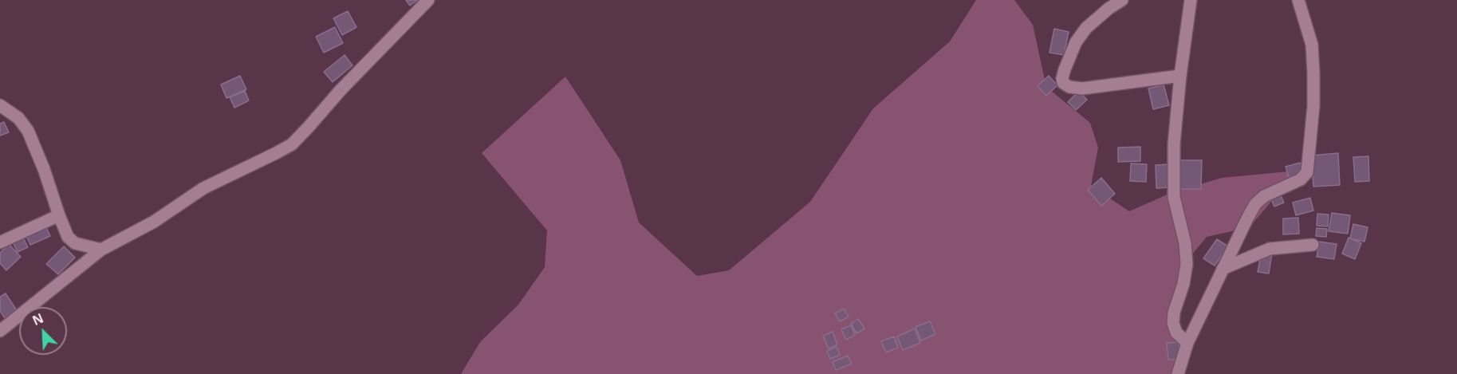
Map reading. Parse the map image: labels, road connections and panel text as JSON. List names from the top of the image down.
{
  "north": "top left"
}
